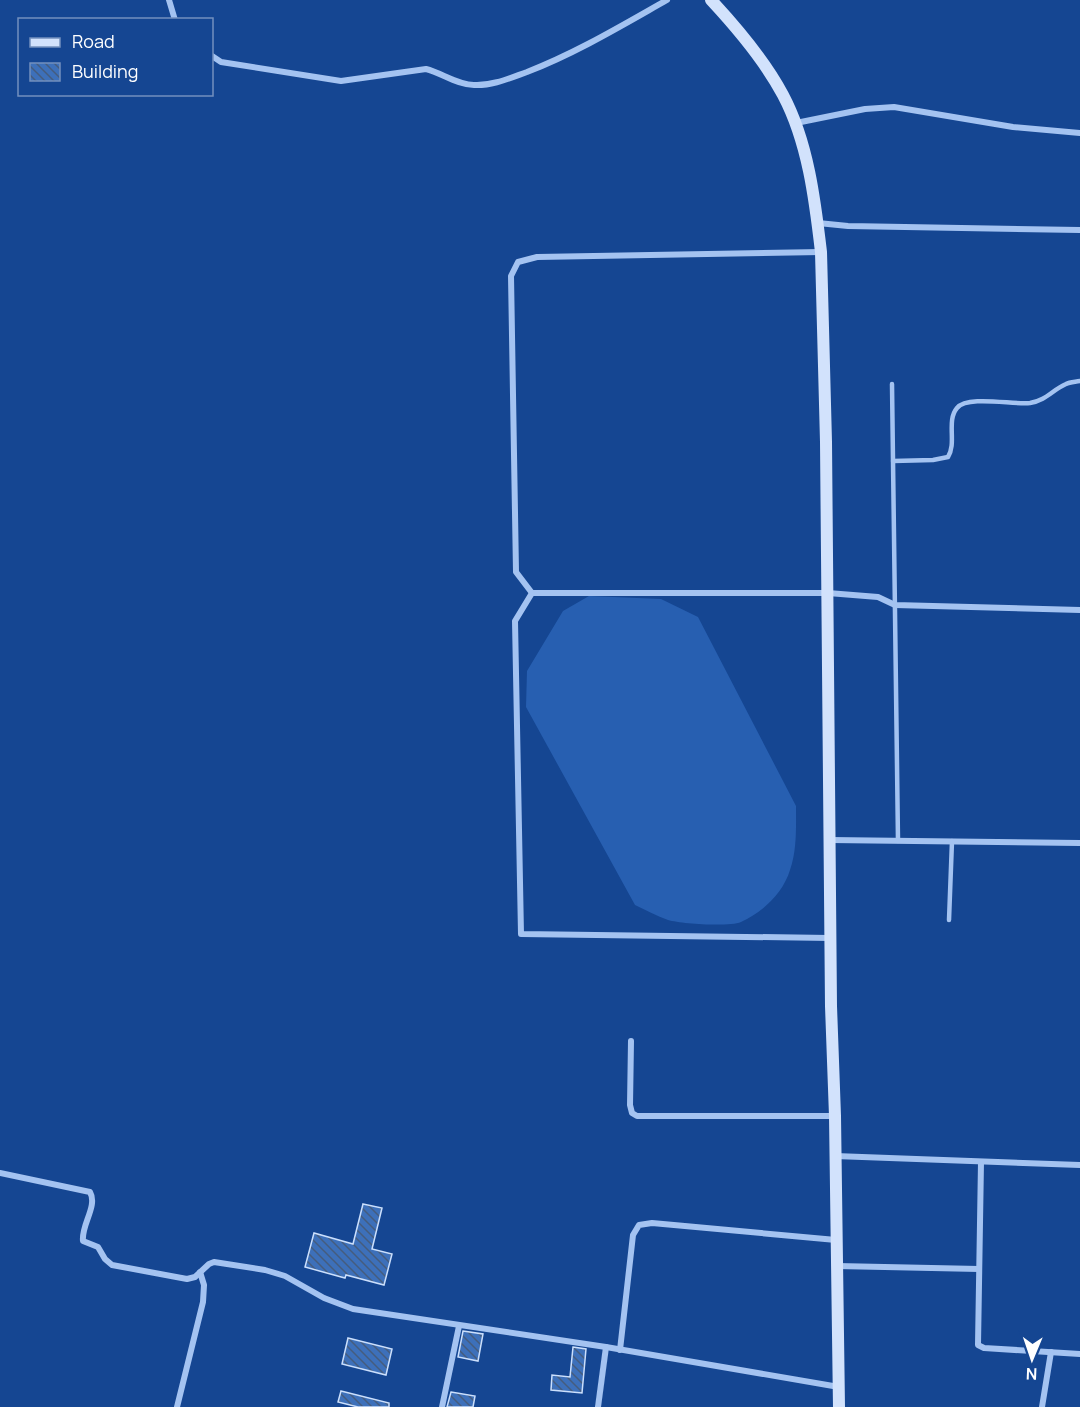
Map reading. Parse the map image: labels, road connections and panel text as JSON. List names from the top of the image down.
{
  "legend": ["Road", "Building"],
  "north": "bottom"
}
